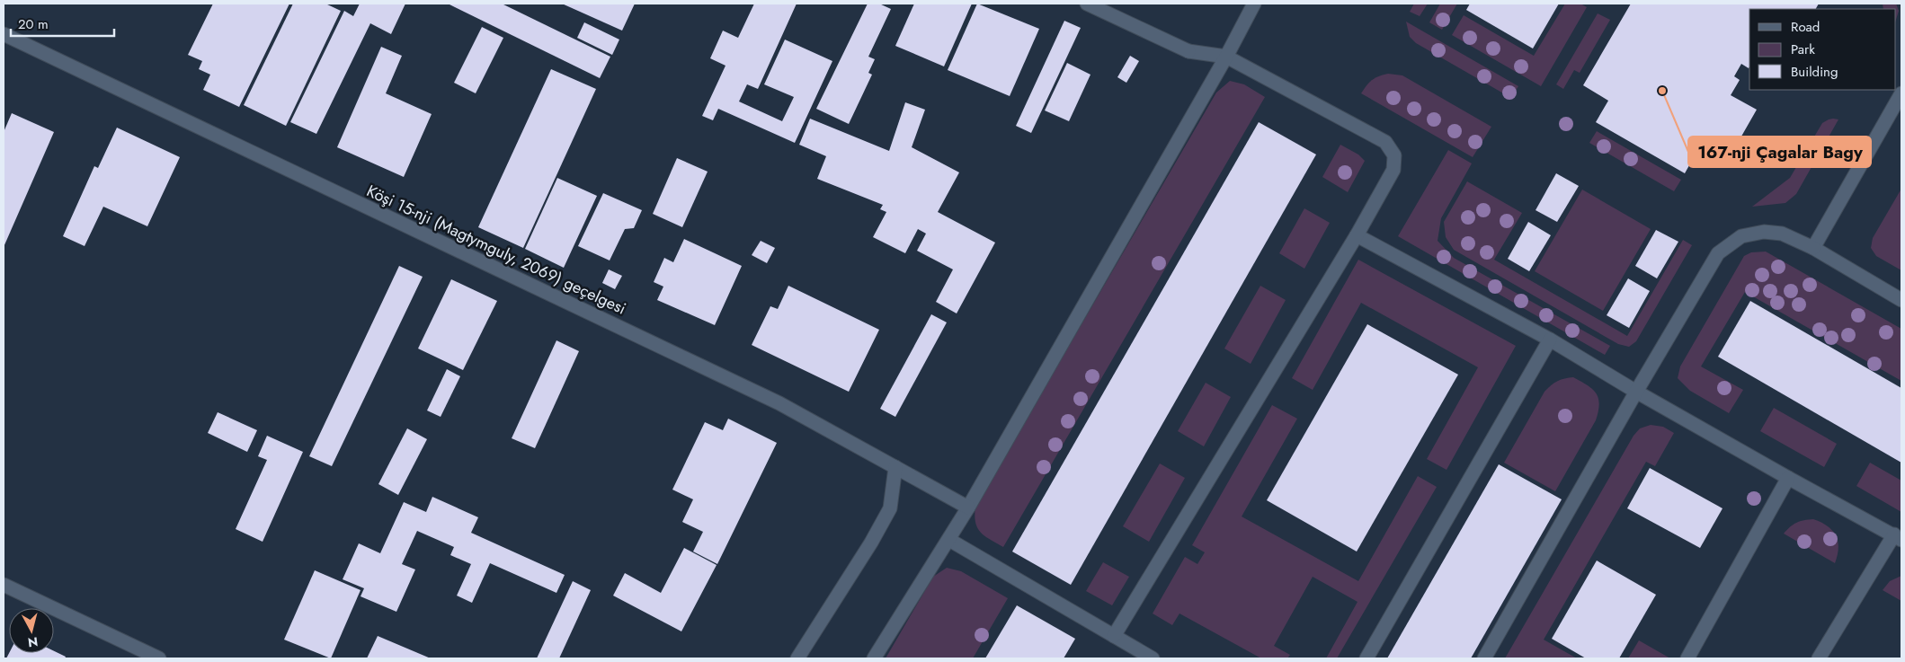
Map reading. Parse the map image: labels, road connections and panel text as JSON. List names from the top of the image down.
{
  "streets": {
    "street": ["Köşi 15-nji (Magtymguly, 2069) geçelgesi"]
  },
  "places": ["167-nji Çagalar Bagy"],
  "legend": ["Road", "Park", "Building"],
  "scale_bar": "20 m",
  "north": "bottom"
}
